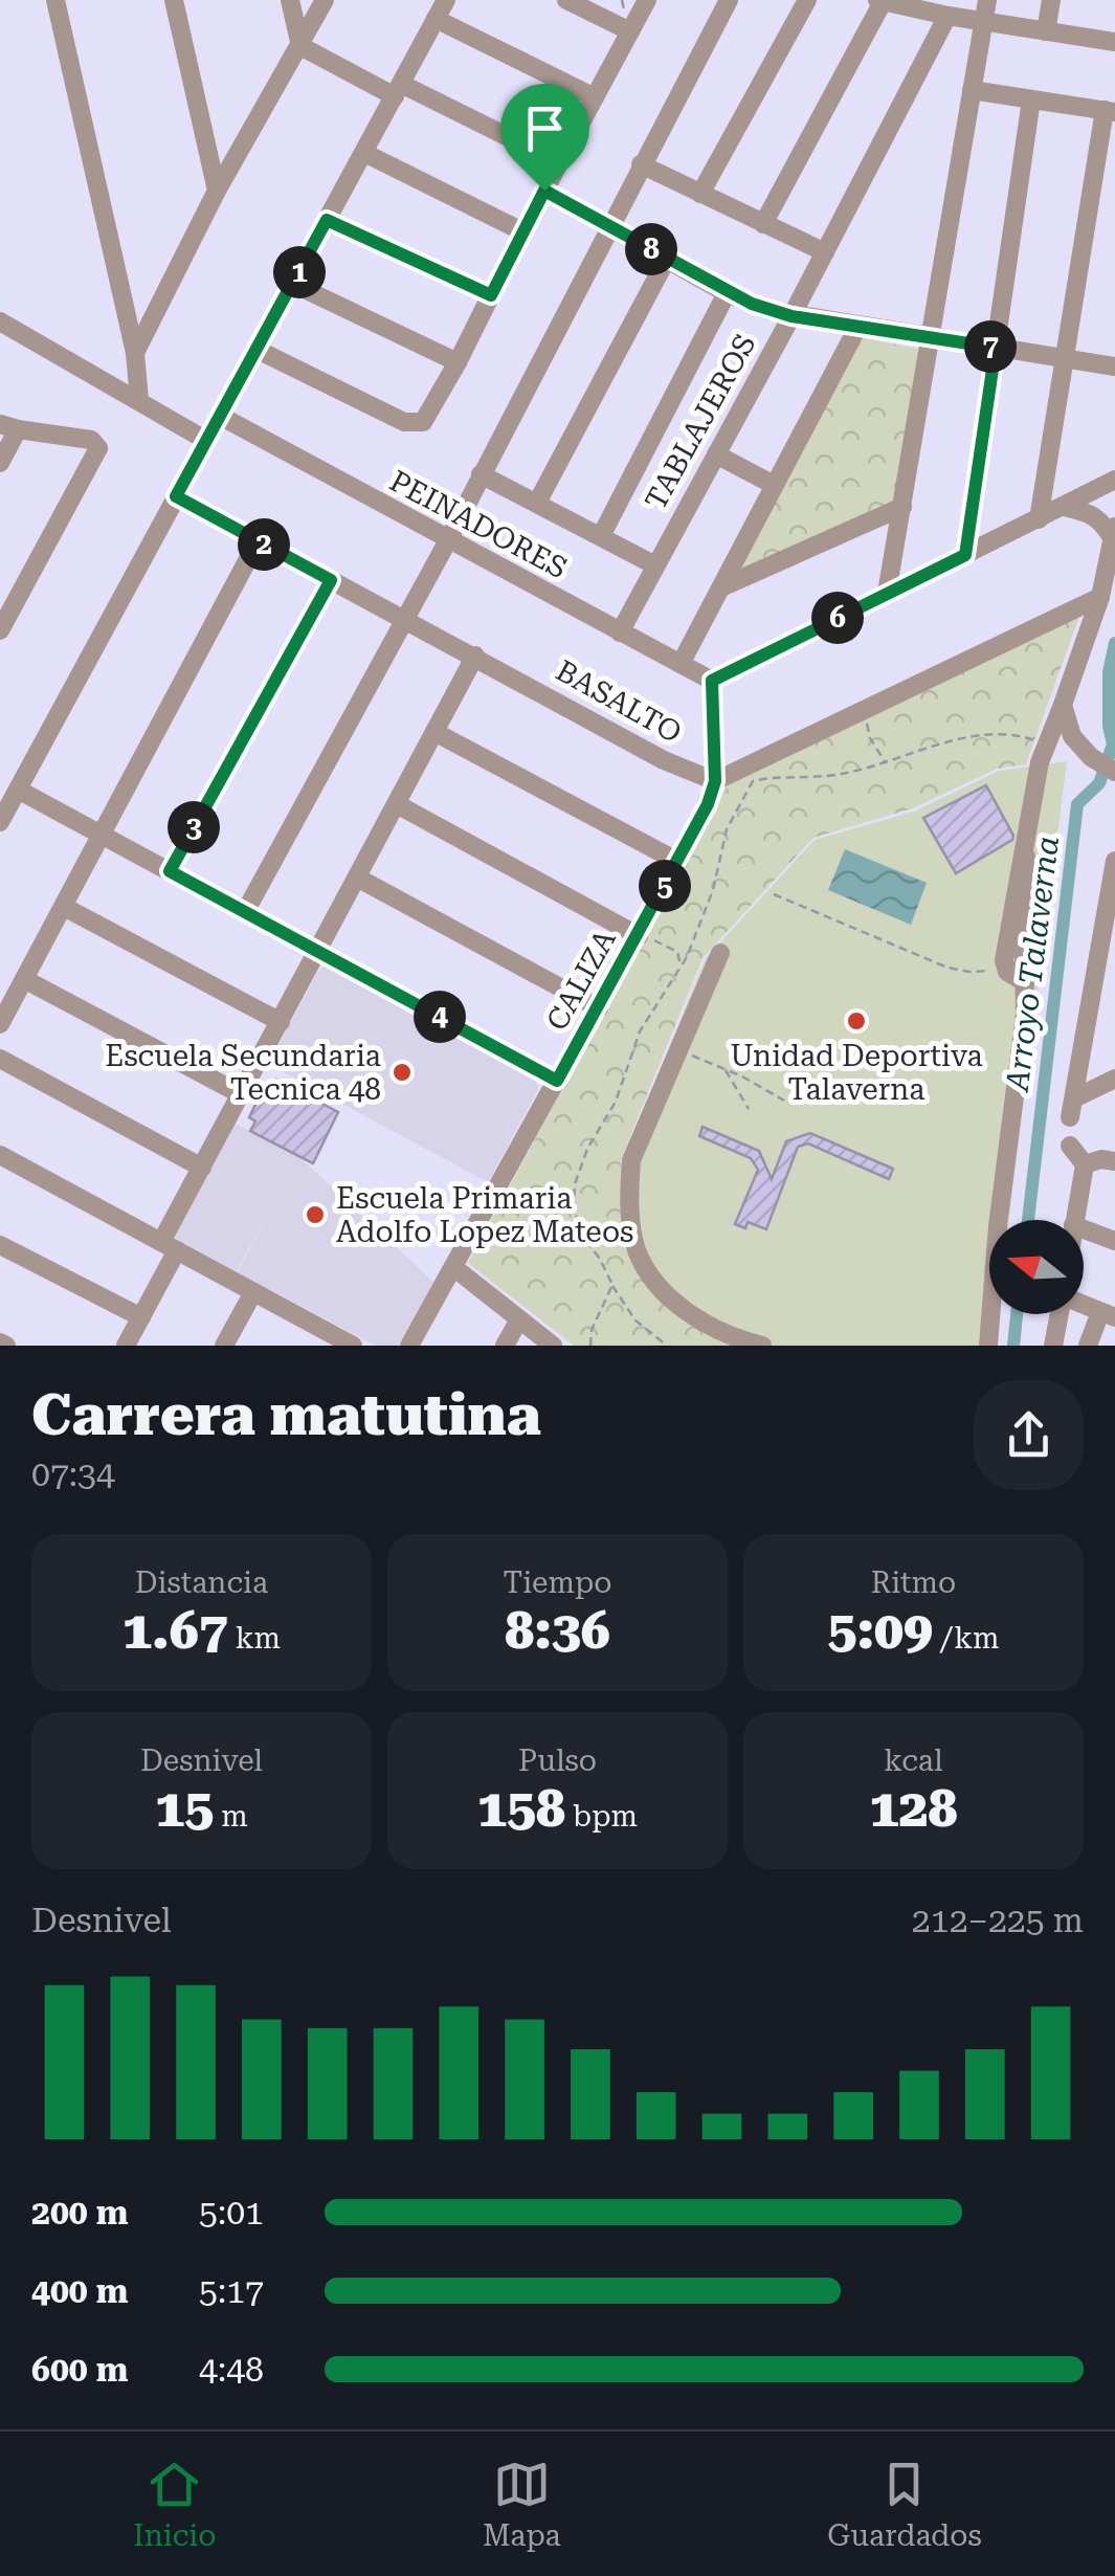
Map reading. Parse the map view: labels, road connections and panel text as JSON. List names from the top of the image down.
{
  "streets": {
    "street": [
      "TABLAJEROS",
      "PEINADORES",
      "BASALTO",
      "CALIZA"
    ]
  },
  "crossings": [
    ["TABLAJEROS", "PEINADORES"],
    ["PEINADORES", "CALIZA"],
    ["BASALTO", "CALIZA"]
  ],
  "water": ["Arroyo Talaverna"],
  "places": ["Unidad Deportiva Talaverna", "Escuela Secundaria Tecnica 48", "Escuela Primaria Adolfo Lopez Mateos"],
  "north": "left",
  "page": {
    "pins": [
      "8",
      "1",
      "7",
      "2",
      "6",
      "3",
      "5",
      "4"
    ],
    "heading": ["Carrera matutina", "07:34"],
    "stats": [
      ["Distancia", "1.67 km"],
      ["Tiempo", "8:36"],
      ["Ritmo", "5:09 /km"],
      ["Desnivel", "15 m"],
      ["Pulso", "158 bpm"],
      ["kcal", "128"]
    ],
    "chart": ["Desnivel", "212–225 m"],
    "list": [
      {
        "name": "200 m",
        "note": "5:01"
      },
      {
        "name": "400 m",
        "note": "5:17"
      },
      {
        "name": "600 m",
        "note": "4:48"
      }
    ],
    "tabs": ["Inicio", "Mapa", "Guardados"]
  }
}
